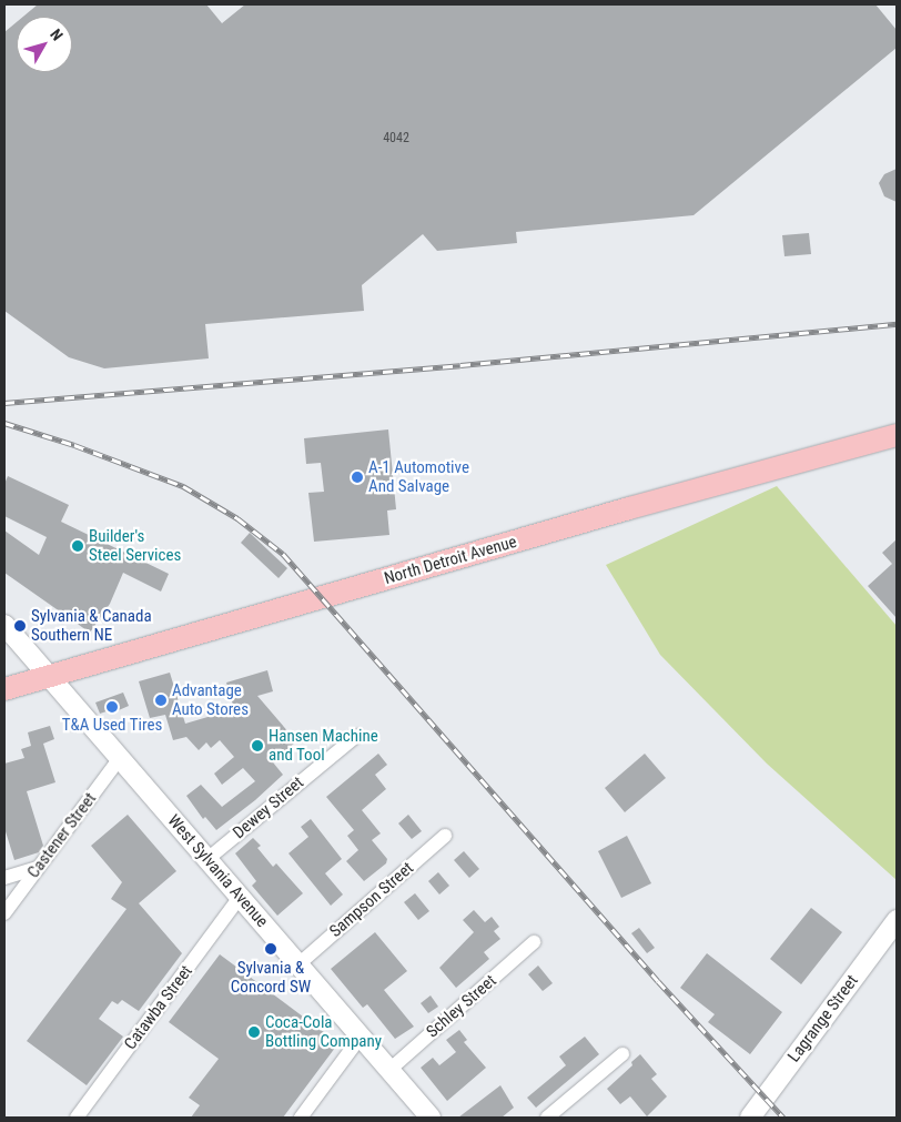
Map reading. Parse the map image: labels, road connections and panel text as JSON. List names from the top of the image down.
{
  "streets": {
    "main road": ["North Detroit Avenue", "West Sylvania Avenue", "Lagrange Street"],
    "street": [
      "Dewey Street",
      "Castener Street",
      "Sampson Street",
      "Schley Street",
      "Catawba Street"
    ]
  },
  "crossings": [
    ["North Detroit Avenue", "West Sylvania Avenue"],
    ["Dewey Street", "West Sylvania Avenue"],
    ["Castener Street", "West Sylvania Avenue"],
    ["West Sylvania Avenue", "Sampson Street"],
    ["West Sylvania Avenue", "Schley Street"],
    ["West Sylvania Avenue", "Catawba Street"]
  ],
  "places": [
    "A-1 Automotive And Salvage",
    "Builder's Steel Services",
    "Sylvania & Canada Southern NE",
    "Advantage Auto Stores",
    "T&A Used Tires",
    "Hansen Machine and Tool",
    "Sylvania & Concord SW",
    "Coca-Cola Bottling Company"
  ],
  "house_numbers": ["4042"],
  "north": "top right"
}
